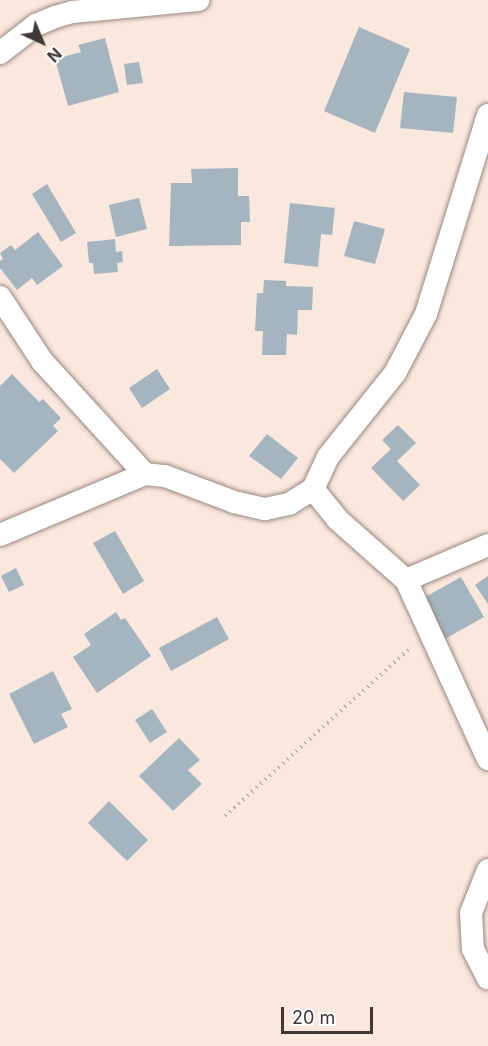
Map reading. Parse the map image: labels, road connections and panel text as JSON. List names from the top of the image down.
{
  "scale_bar": "20 m",
  "north": "bottom right"
}
